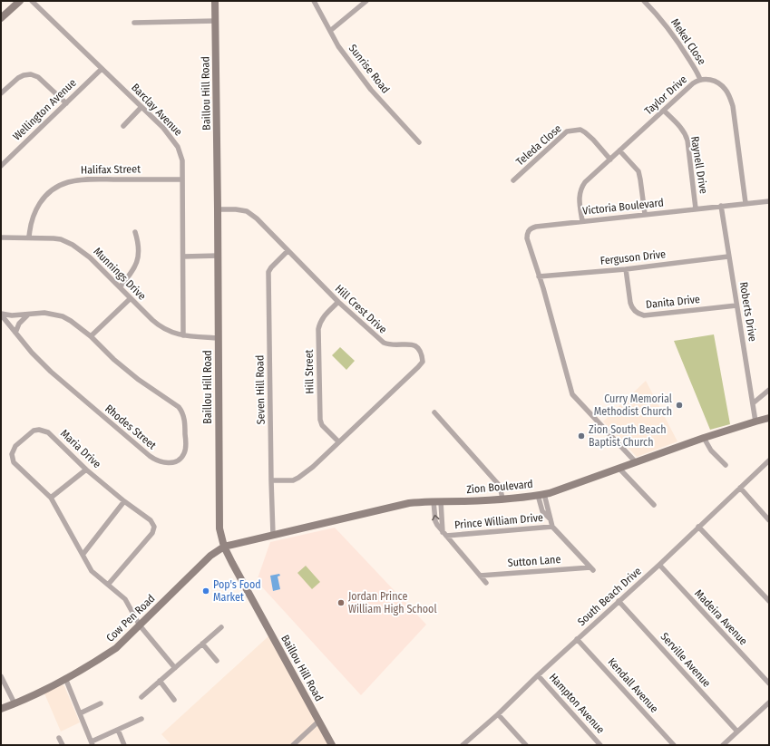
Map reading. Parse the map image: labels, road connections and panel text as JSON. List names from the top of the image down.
{
  "streets": {
    "main road": ["Baillou Hill Road", "Zion Boulevard", "Cow Pen Road"],
    "street": [
      "Mekel Close",
      "Sunrise Road",
      "Taylor Drive",
      "Wellington Avenue",
      "Barclay Avenue",
      "Teleda Close",
      "Raynell Drive",
      "Halifax Street",
      "Victoria Boulevard",
      "Ferguson Drive",
      "Munnings Drive",
      "Danita Drive",
      "Hill Crest Drive",
      "Roberts Drive",
      "Hill Street",
      "Seven Hill Road",
      "Rhodes Street",
      "Maria Drive",
      "Prince William Drive",
      "Sutton Lane",
      "South Beach Drive",
      "Madeira Avenue",
      "Serville Avenue",
      "Kendall Avenue",
      "Hampton Avenue"
    ]
  },
  "crossings": [
    ["Mekel Close", "Taylor Drive"],
    ["Baillou Hill Road", "Munnings Drive"],
    ["Baillou Hill Road", "Hill Crest Drive"],
    ["Baillou Hill Road", "Zion Boulevard"],
    ["Baillou Hill Road", "Cow Pen Road"],
    ["Taylor Drive", "Teleda Close"],
    ["Taylor Drive", "Raynell Drive"],
    ["Taylor Drive", "Victoria Boulevard"],
    ["Wellington Avenue", "Barclay Avenue"],
    ["Barclay Avenue", "Halifax Street"],
    ["Barclay Avenue", "Munnings Drive"],
    ["Raynell Drive", "Victoria Boulevard"],
    ["Halifax Street", "Munnings Drive"],
    ["Victoria Boulevard", "Ferguson Drive"],
    ["Victoria Boulevard", "Roberts Drive"],
    ["Ferguson Drive", "Danita Drive"],
    ["Ferguson Drive", "Roberts Drive"],
    ["Danita Drive", "Roberts Drive"],
    ["Hill Crest Drive", "Hill Street"],
    ["Hill Crest Drive", "Seven Hill Road"],
    ["Roberts Drive", "Zion Boulevard"],
    ["Seven Hill Road", "Zion Boulevard"],
    ["Maria Drive", "Cow Pen Road"],
    ["Zion Boulevard", "Cow Pen Road"],
    ["Prince William Drive", "Sutton Lane"],
    ["South Beach Drive", "Madeira Avenue"],
    ["South Beach Drive", "Serville Avenue"],
    ["South Beach Drive", "Kendall Avenue"],
    ["South Beach Drive", "Hampton Avenue"]
  ],
  "places": [
    "Curry Memorial Methodist Church",
    "Zion South Beach Baptist Church",
    "Pop's Food Market",
    "Jordan Prince William High School"
  ]
}
